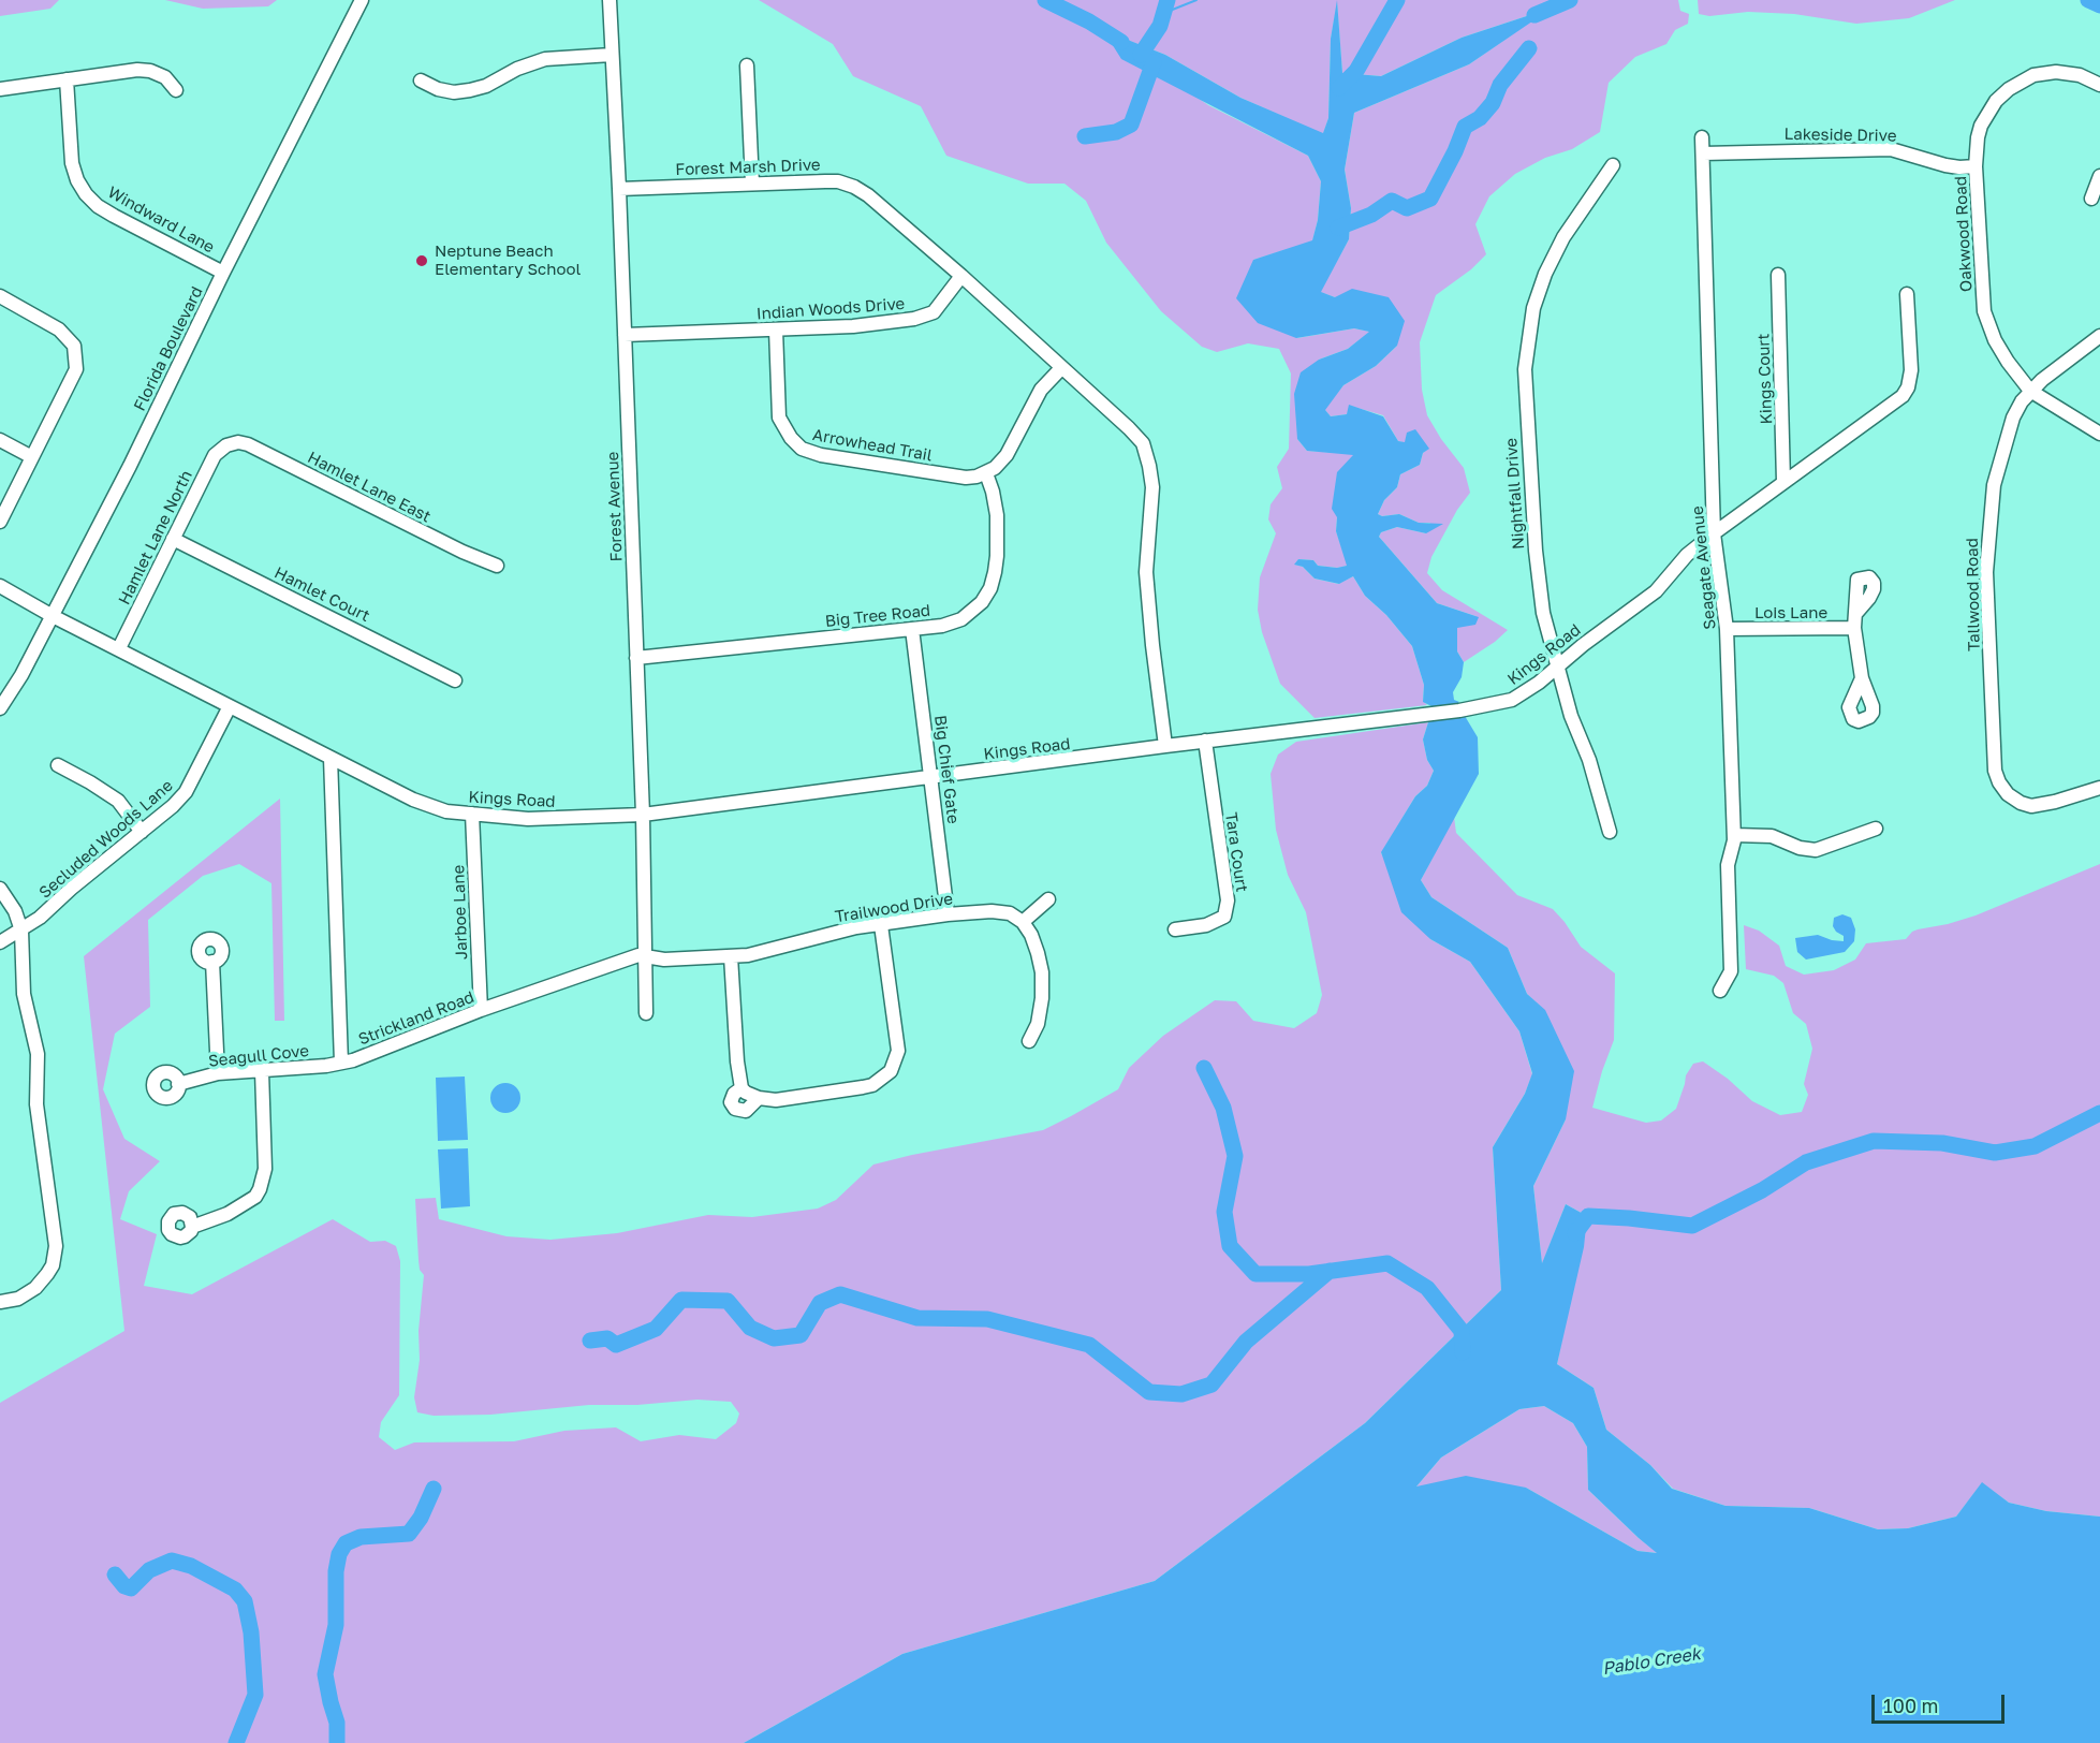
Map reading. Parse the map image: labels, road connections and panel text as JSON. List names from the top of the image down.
{
  "streets": {
    "street": [
      "Lakeside Drive",
      "Forest Marsh Drive",
      "Windward Lane",
      "Oakwood Road",
      "Indian Woods Drive",
      "Florida Boulevard",
      "Kings Court",
      "Arrowhead Trail",
      "Hamlet Lane East",
      "Nightfall Drive",
      "Forest Avenue",
      "Hamlet Lane North",
      "Seagate Avenue",
      "Hamlet Court",
      "Tallwood Road",
      "Lois Lane",
      "Big Tree Road",
      "Kings Road",
      "Big Chief Gate",
      "Secluded Woods Lane",
      "Tara Court",
      "Trailwood Drive",
      "Jarboe Lane",
      "Strickland Road",
      "Seagull Cove"
    ]
  },
  "crossings": [
    ["Lakeside Drive", "Oakwood Road"],
    ["Lakeside Drive", "Seagate Avenue"],
    ["Forest Marsh Drive", "Indian Woods Drive"],
    ["Forest Marsh Drive", "Forest Avenue"],
    ["Windward Lane", "Florida Boulevard"],
    ["Oakwood Road", "Tallwood Road"],
    ["Indian Woods Drive", "Arrowhead Trail"],
    ["Indian Woods Drive", "Forest Avenue"],
    ["Florida Boulevard", "Kings Road"],
    ["Kings Court", "Kings Road"],
    ["Arrowhead Trail", "Big Tree Road"],
    ["Hamlet Lane East", "Hamlet Lane North"],
    ["Nightfall Drive", "Kings Road"],
    ["Forest Avenue", "Big Tree Road"],
    ["Forest Avenue", "Kings Road"],
    ["Forest Avenue", "Trailwood Drive"],
    ["Forest Avenue", "Strickland Road"],
    ["Hamlet Lane North", "Hamlet Court"],
    ["Hamlet Lane North", "Kings Road"],
    ["Seagate Avenue", "Lois Lane"],
    ["Seagate Avenue", "Kings Road"],
    ["Big Tree Road", "Big Chief Gate"],
    ["Kings Road", "Big Chief Gate"],
    ["Kings Road", "Secluded Woods Lane"],
    ["Kings Road", "Tara Court"],
    ["Kings Road", "Jarboe Lane"],
    ["Kings Road", "Strickland Road"],
    ["Big Chief Gate", "Trailwood Drive"],
    ["Trailwood Drive", "Strickland Road"],
    ["Jarboe Lane", "Strickland Road"],
    ["Strickland Road", "Seagull Cove"]
  ],
  "water": ["Pablo Creek"],
  "places": ["Neptune Beach Elementary School"],
  "scale_bar": "100 m"
}
